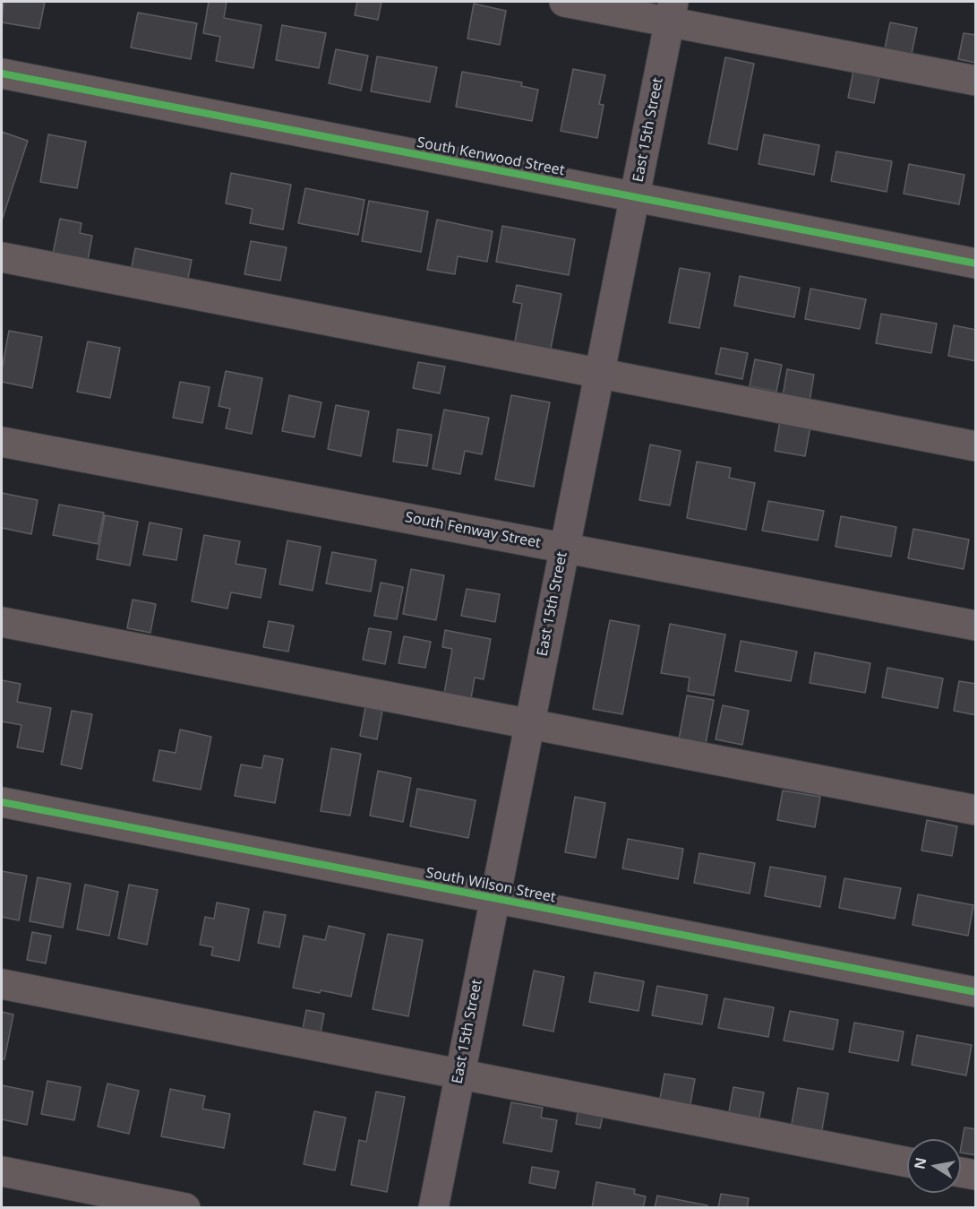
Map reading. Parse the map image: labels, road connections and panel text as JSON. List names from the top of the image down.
{
  "streets": {
    "main road": ["East 15th Street"],
    "street": ["South Kenwood Street", "South Fenway Street", "South Wilson Street"]
  },
  "crossings": [
    ["East 15th Street", "South Kenwood Street"],
    ["East 15th Street", "South Fenway Street"],
    ["East 15th Street", "South Wilson Street"]
  ],
  "north": "left"
}
